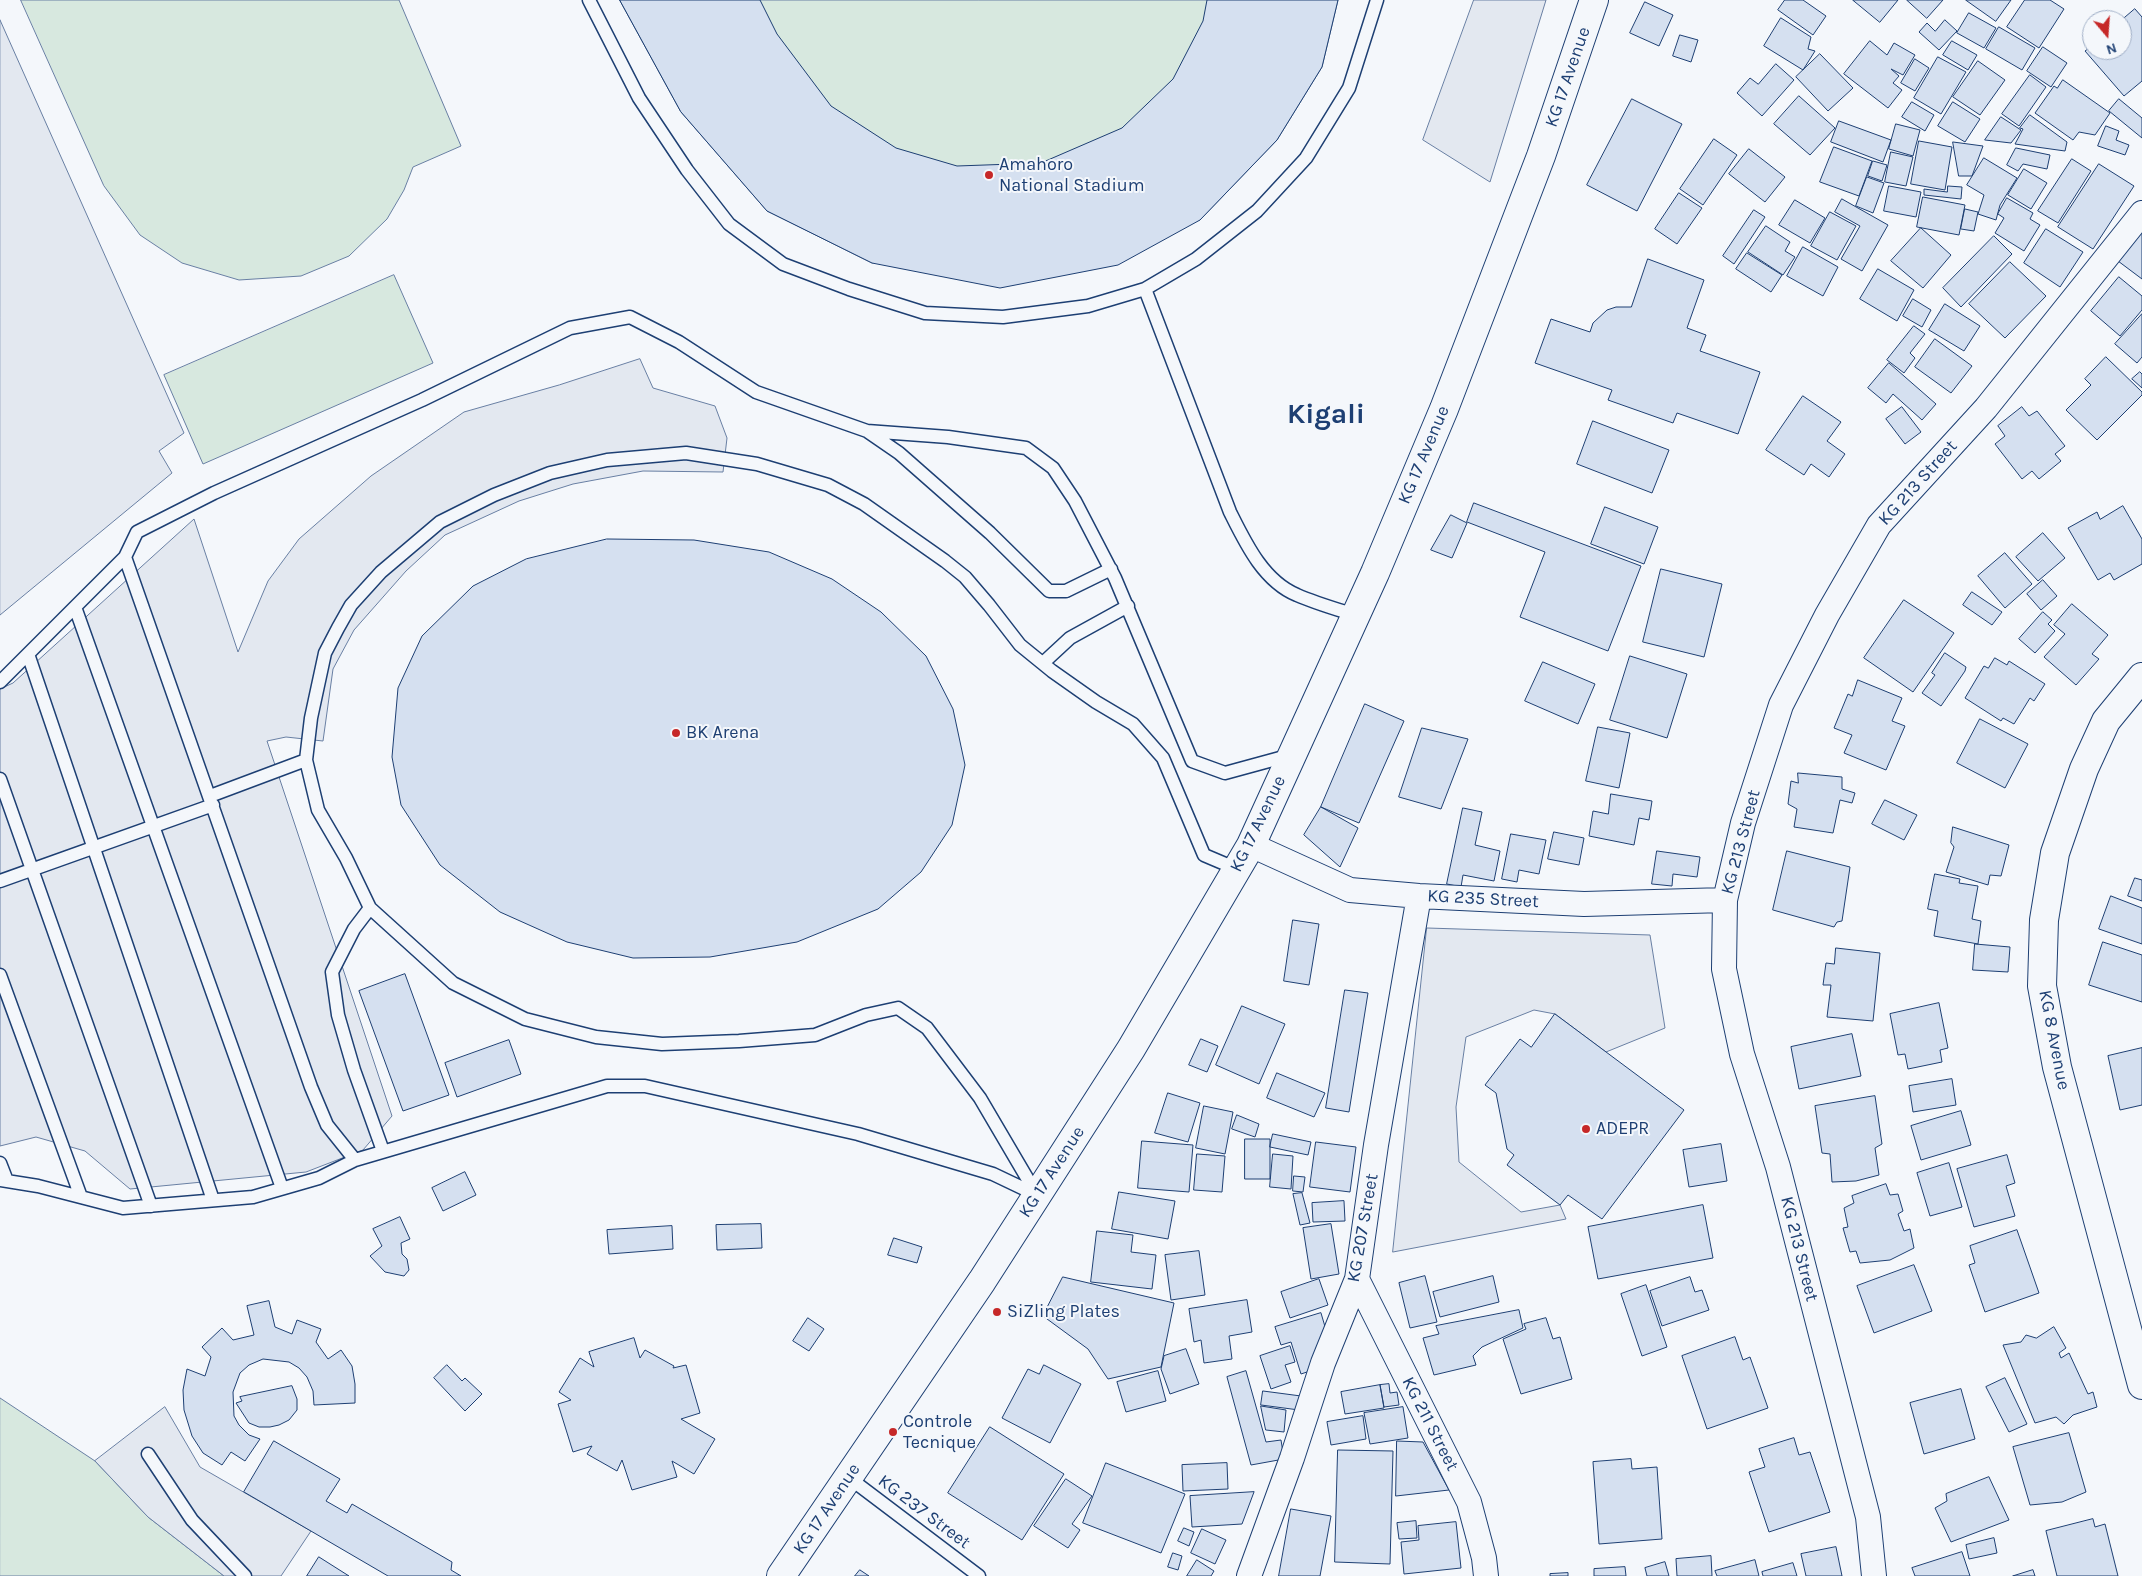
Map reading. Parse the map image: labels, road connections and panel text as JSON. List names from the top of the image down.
{
  "streets": {
    "street": [
      "KG 17 Avenue",
      "KG 213 Street",
      "KG 235 Street",
      "KG 8 Avenue",
      "KG 207 Street",
      "KG 211 Street"
    ],
    "lane": ["KG 237 Street"]
  },
  "crossings": [
    ["KG 17 Avenue", "KG 235 Street"],
    ["KG 17 Avenue", "KG 237 Street"],
    ["KG 213 Street", "KG 235 Street"],
    ["KG 235 Street", "KG 207 Street"],
    ["KG 207 Street", "KG 211 Street"]
  ],
  "districts": ["Kigali"],
  "places": [
    "Amahoro National Stadium",
    "BK Arena",
    "ADEPR",
    "SiZling Plates",
    "Controle Tecnique"
  ],
  "north": "bottom"
}
